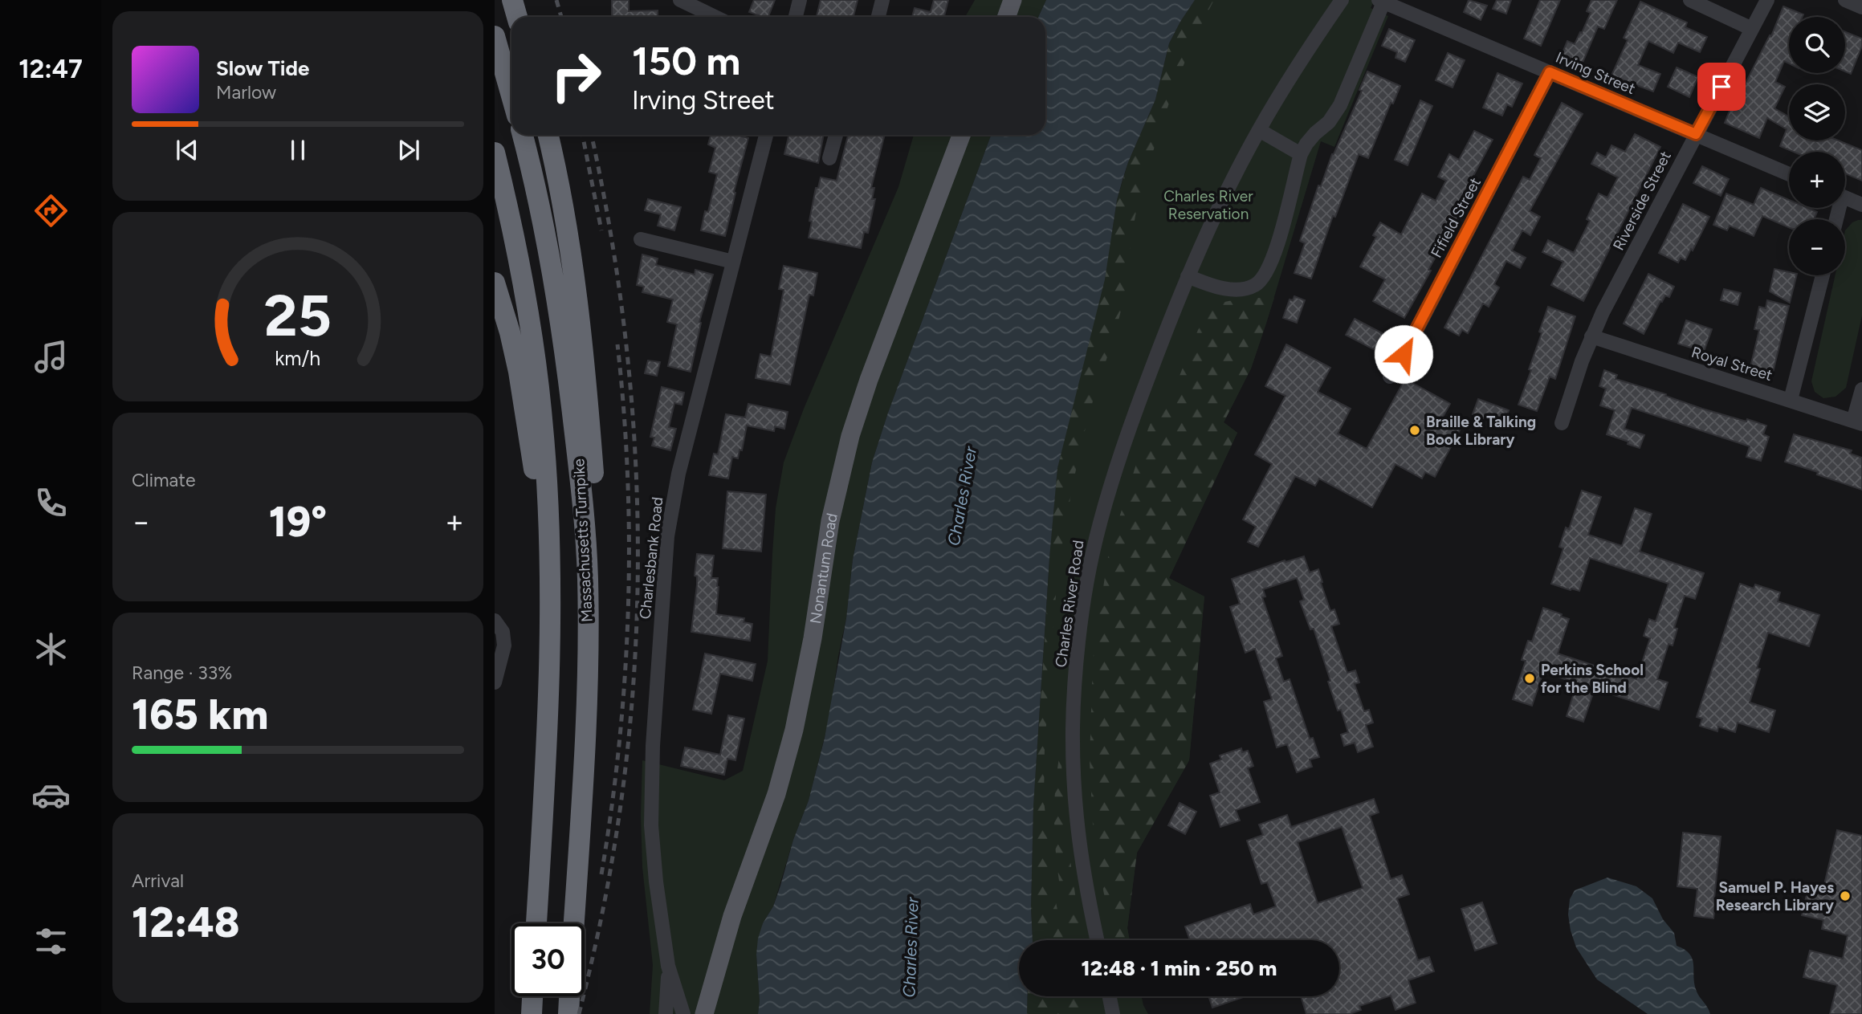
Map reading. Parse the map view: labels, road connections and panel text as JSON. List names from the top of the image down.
{
  "streets": {
    "highway": ["Massachusetts Turnpike"],
    "main road": ["Nonantum Road"],
    "street": [
      "Irving Street",
      "Riverside Street",
      "Fifield Street",
      "Royal Street",
      "Charlesbank Road",
      "Charles River Road"
    ]
  },
  "crossings": [
    ["Irving Street", "Riverside Street"],
    ["Irving Street", "Fifield Street"],
    ["Riverside Street", "Royal Street"]
  ],
  "water": ["Charles River"],
  "parks": ["Charles River Reservation"],
  "places": ["Braille & Talking Book Library", "Perkins School for the Blind", "Samuel P. Hayes Research Library"],
  "page": {
    "tabs": "12:47",
    "map_buttons": ["+", "−"],
    "turn": ["150 m", "Irving Street"],
    "song": ["Slow Tide", "Marlow"],
    "tile": [
      "Climate",
      ["Range · 33%", "165 km"],
      ["Arrival", "12:48"]
    ],
    "heat": ["−", "19°", "+"],
    "limit": "30",
    "trip": "12:48 · 1 min · 250 m",
    "gauge": ["25", "km/h"]
  }
}
